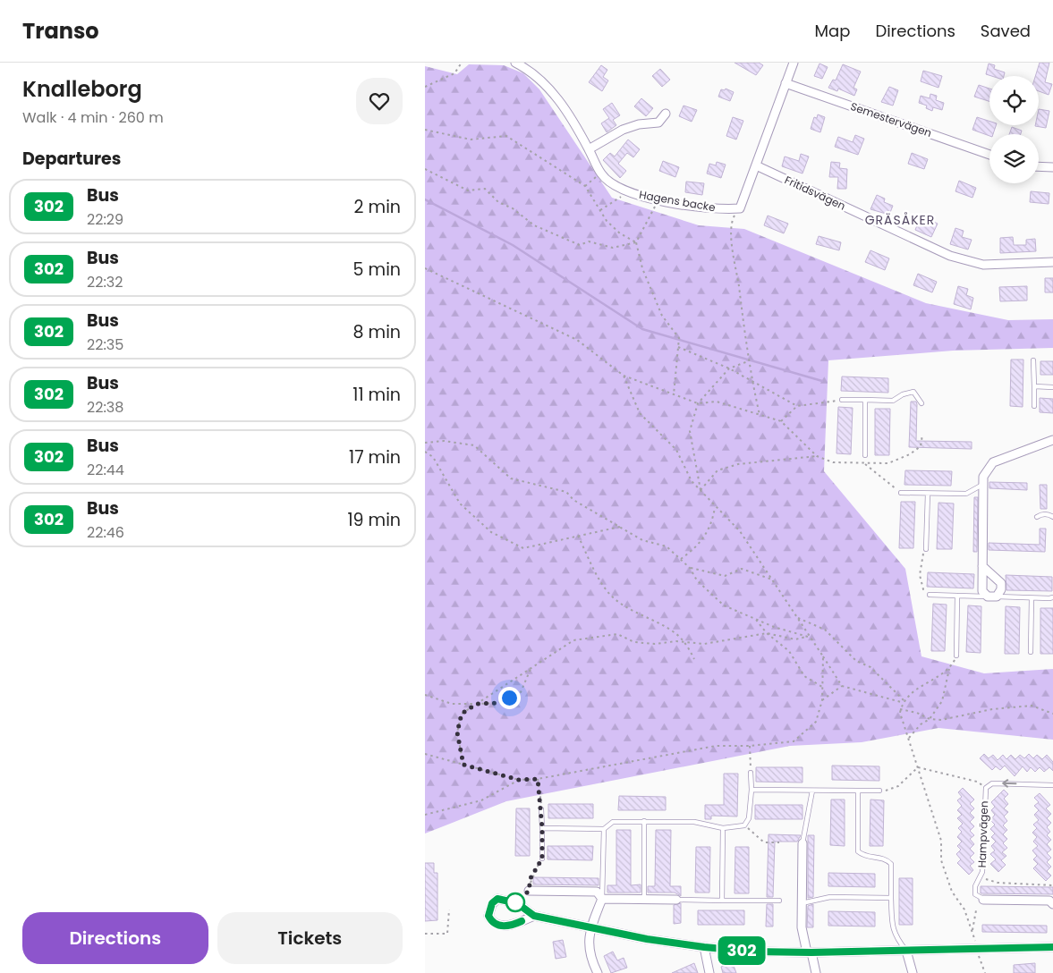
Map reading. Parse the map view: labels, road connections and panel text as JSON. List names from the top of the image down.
{
  "streets": {
    "street": [
      "Semestervägen",
      "Fritidsvägen",
      "Hagens backe",
      "Hampvägen"
    ]
  },
  "districts": ["GRÄSÅKER"],
  "lines": ["bus line 302"],
  "page": {
    "header": "Transo",
    "nav": ["Map", "Directions", "Saved"],
    "heading": [
      ["Knalleborg", "Walk · 4 min · 260 m"],
      "Departures"
    ],
    "on_map": "302",
    "list": [
      {
        "mark": "302",
        "name": "Bus",
        "note": "22:29",
        "value": "2 min"
      },
      {
        "mark": "302",
        "name": "Bus",
        "note": "22:32",
        "value": "5 min"
      },
      {
        "mark": "302",
        "name": "Bus",
        "note": "22:35",
        "value": "8 min"
      },
      {
        "mark": "302",
        "name": "Bus",
        "note": "22:38",
        "value": "11 min"
      },
      {
        "mark": "302",
        "name": "Bus",
        "note": "22:44",
        "value": "17 min"
      },
      {
        "mark": "302",
        "name": "Bus",
        "note": "22:46",
        "value": "19 min"
      }
    ],
    "buttons": ["Directions", "Tickets"]
  }
}
